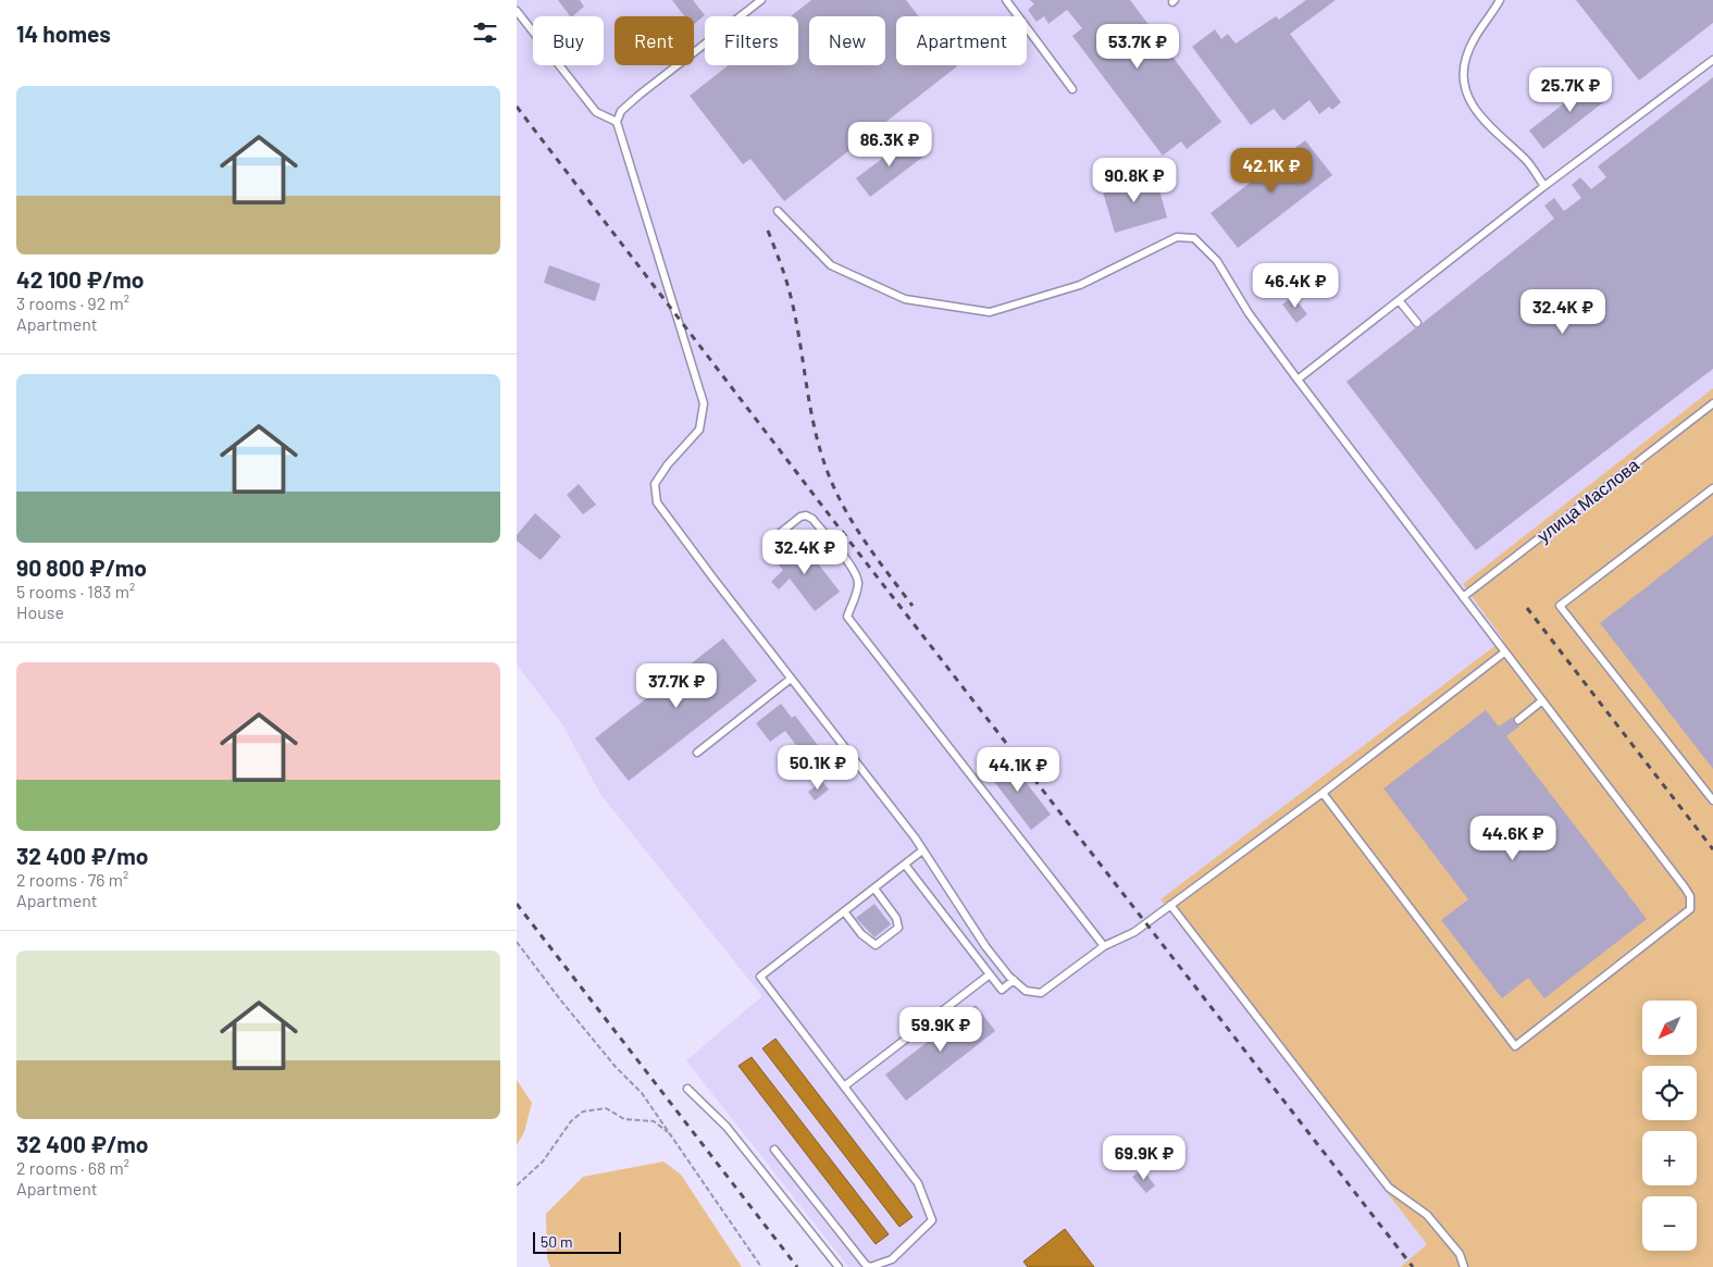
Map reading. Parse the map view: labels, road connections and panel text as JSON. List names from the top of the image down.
{
  "streets": {
    "lane": ["улица Маслова"]
  },
  "scale_bar": "50 m",
  "north": "bottom left",
  "page": {
    "heading": "14 homes",
    "chip": [
      "Buy",
      "Rent",
      "Filters",
      "New",
      "Apartment"
    ],
    "price": [
      "53.7K ₽",
      "25.7K ₽",
      "86.3K ₽",
      "42.1K ₽",
      "90.8K ₽",
      "46.4K ₽",
      "32.4K ₽",
      "32.4K ₽",
      "37.7K ₽",
      "50.1K ₽",
      "44.1K ₽",
      "44.6K ₽",
      "59.9K ₽",
      "69.9K ₽"
    ],
    "list": [
      {
        "name": "42 100 ₽/mo",
        "note": "3 rooms · 92 m² · Apartment"
      },
      {
        "name": "90 800 ₽/mo",
        "note": "5 rooms · 183 m² · House"
      },
      {
        "name": "32 400 ₽/mo",
        "note": "2 rooms · 76 m² · Apartment"
      },
      {
        "name": "32 400 ₽/mo",
        "note": "2 rooms · 68 m² · Apartment"
      }
    ],
    "map_buttons": ["+", "−"],
    "scale": "50 m"
  }
}
